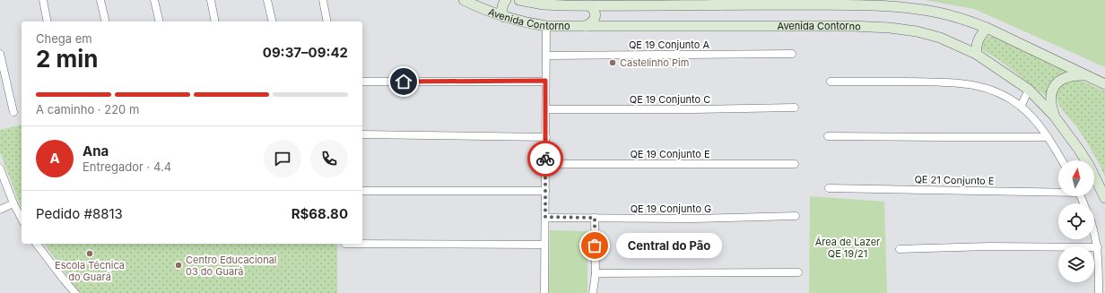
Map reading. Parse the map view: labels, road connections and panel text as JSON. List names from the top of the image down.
{
  "streets": {
    "main road": ["Avenida Contorno"],
    "street": [
      "QE 19 Conjunto A",
      "QE 19 Conjunto C",
      "QE 19 Conjunto E",
      "QE 21 Conjunto E",
      "QE 19 Conjunto G"
    ]
  },
  "parks": ["Área de Lazer QE 19/21"],
  "places": [
    "Castelinho Pim",
    "Central do Pão",
    "Escola Técnica do Guará",
    "Centro Educacional 03 do Guará"
  ],
  "north": "top",
  "page": {
    "heading": ["2 min", "Chega em", "09:37–09:42"],
    "panel": [
      "Ana",
      "Entregador · 4.4",
      "Pedido #8813",
      "R$68.80"
    ],
    "bar": "A caminho · 220 m",
    "round": "A",
    "bubble": "Central do Pão"
  }
}
